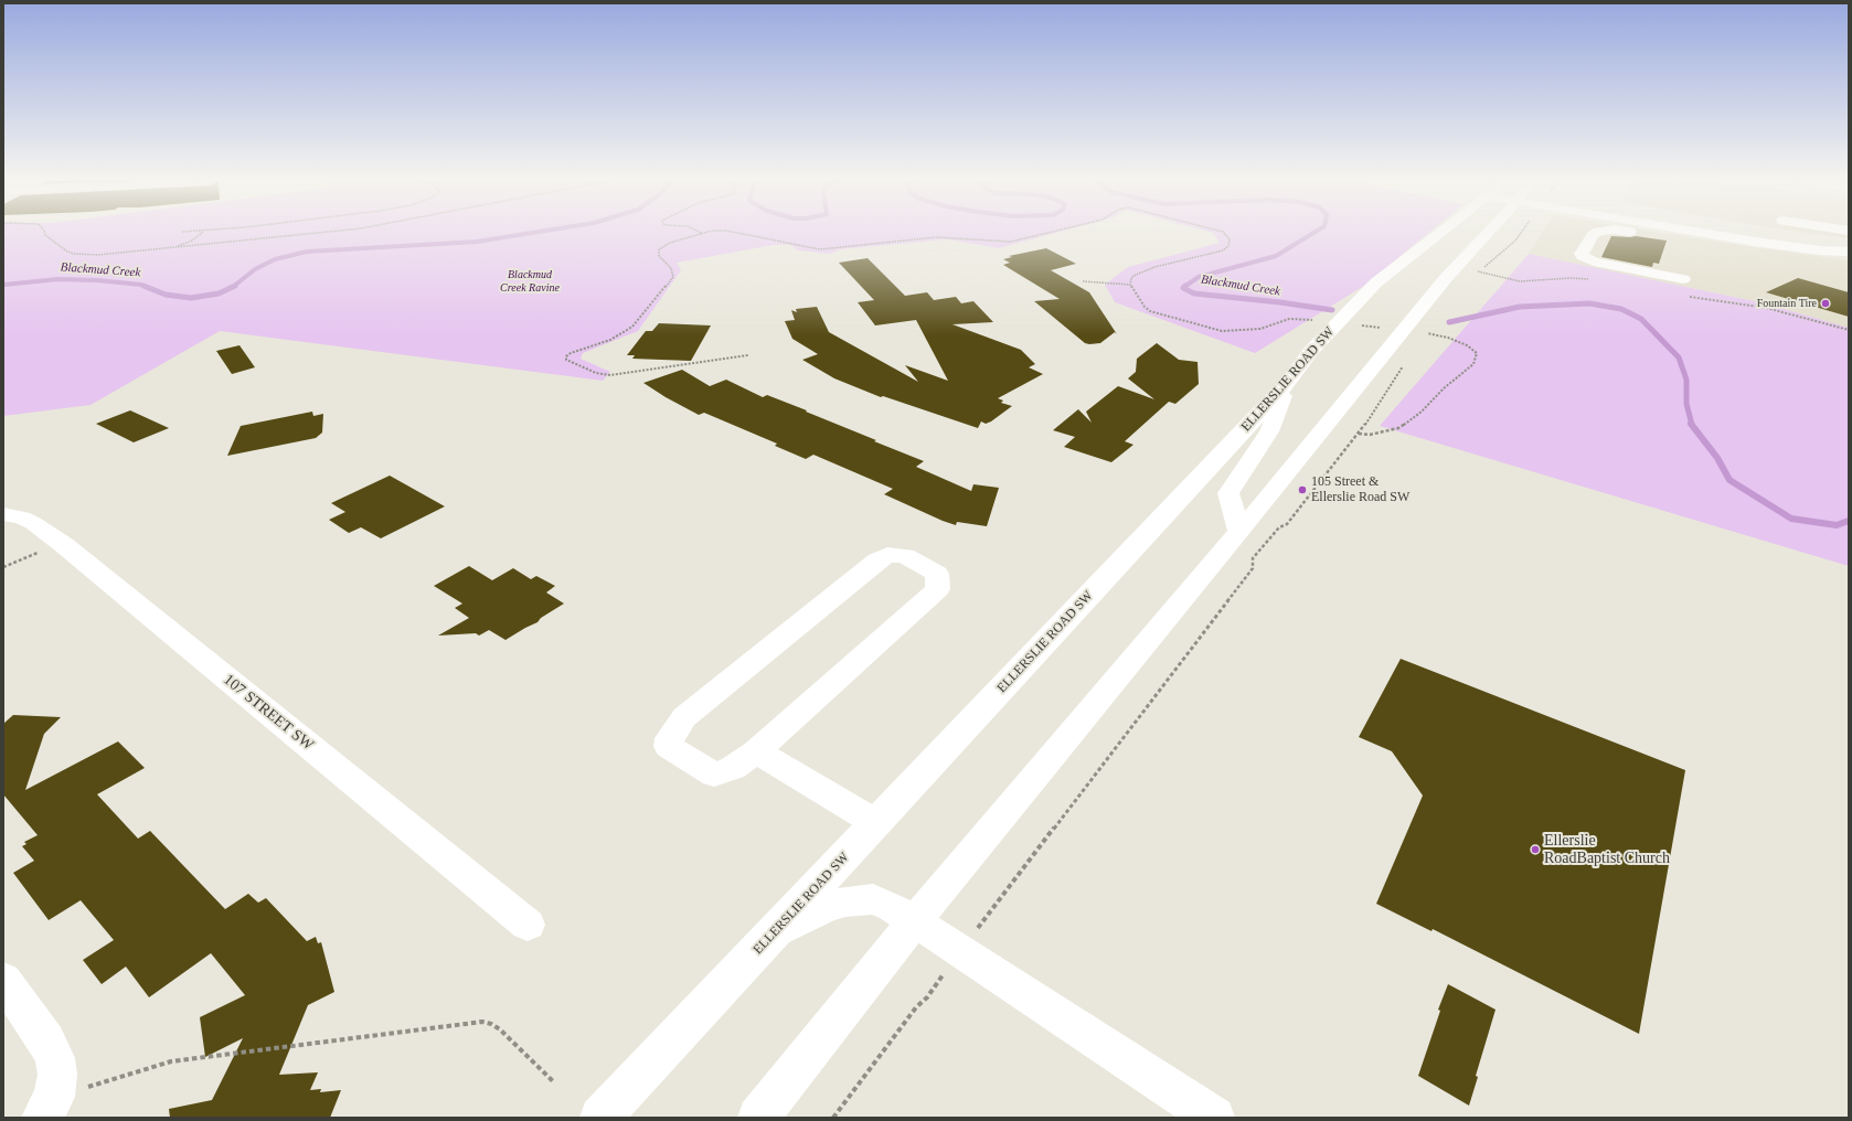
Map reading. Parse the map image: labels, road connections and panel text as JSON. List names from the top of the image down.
{
  "streets": {
    "main road": ["ELLERSLIE ROAD SW", "107 STREET SW"]
  },
  "water": ["Blackmud Creek"],
  "parks": ["Blackmud Creek Ravine"],
  "places": ["Fountain Tire", "105 Street & Ellerslie Road SW", "Ellerslie RoadBaptist Church"]
}
